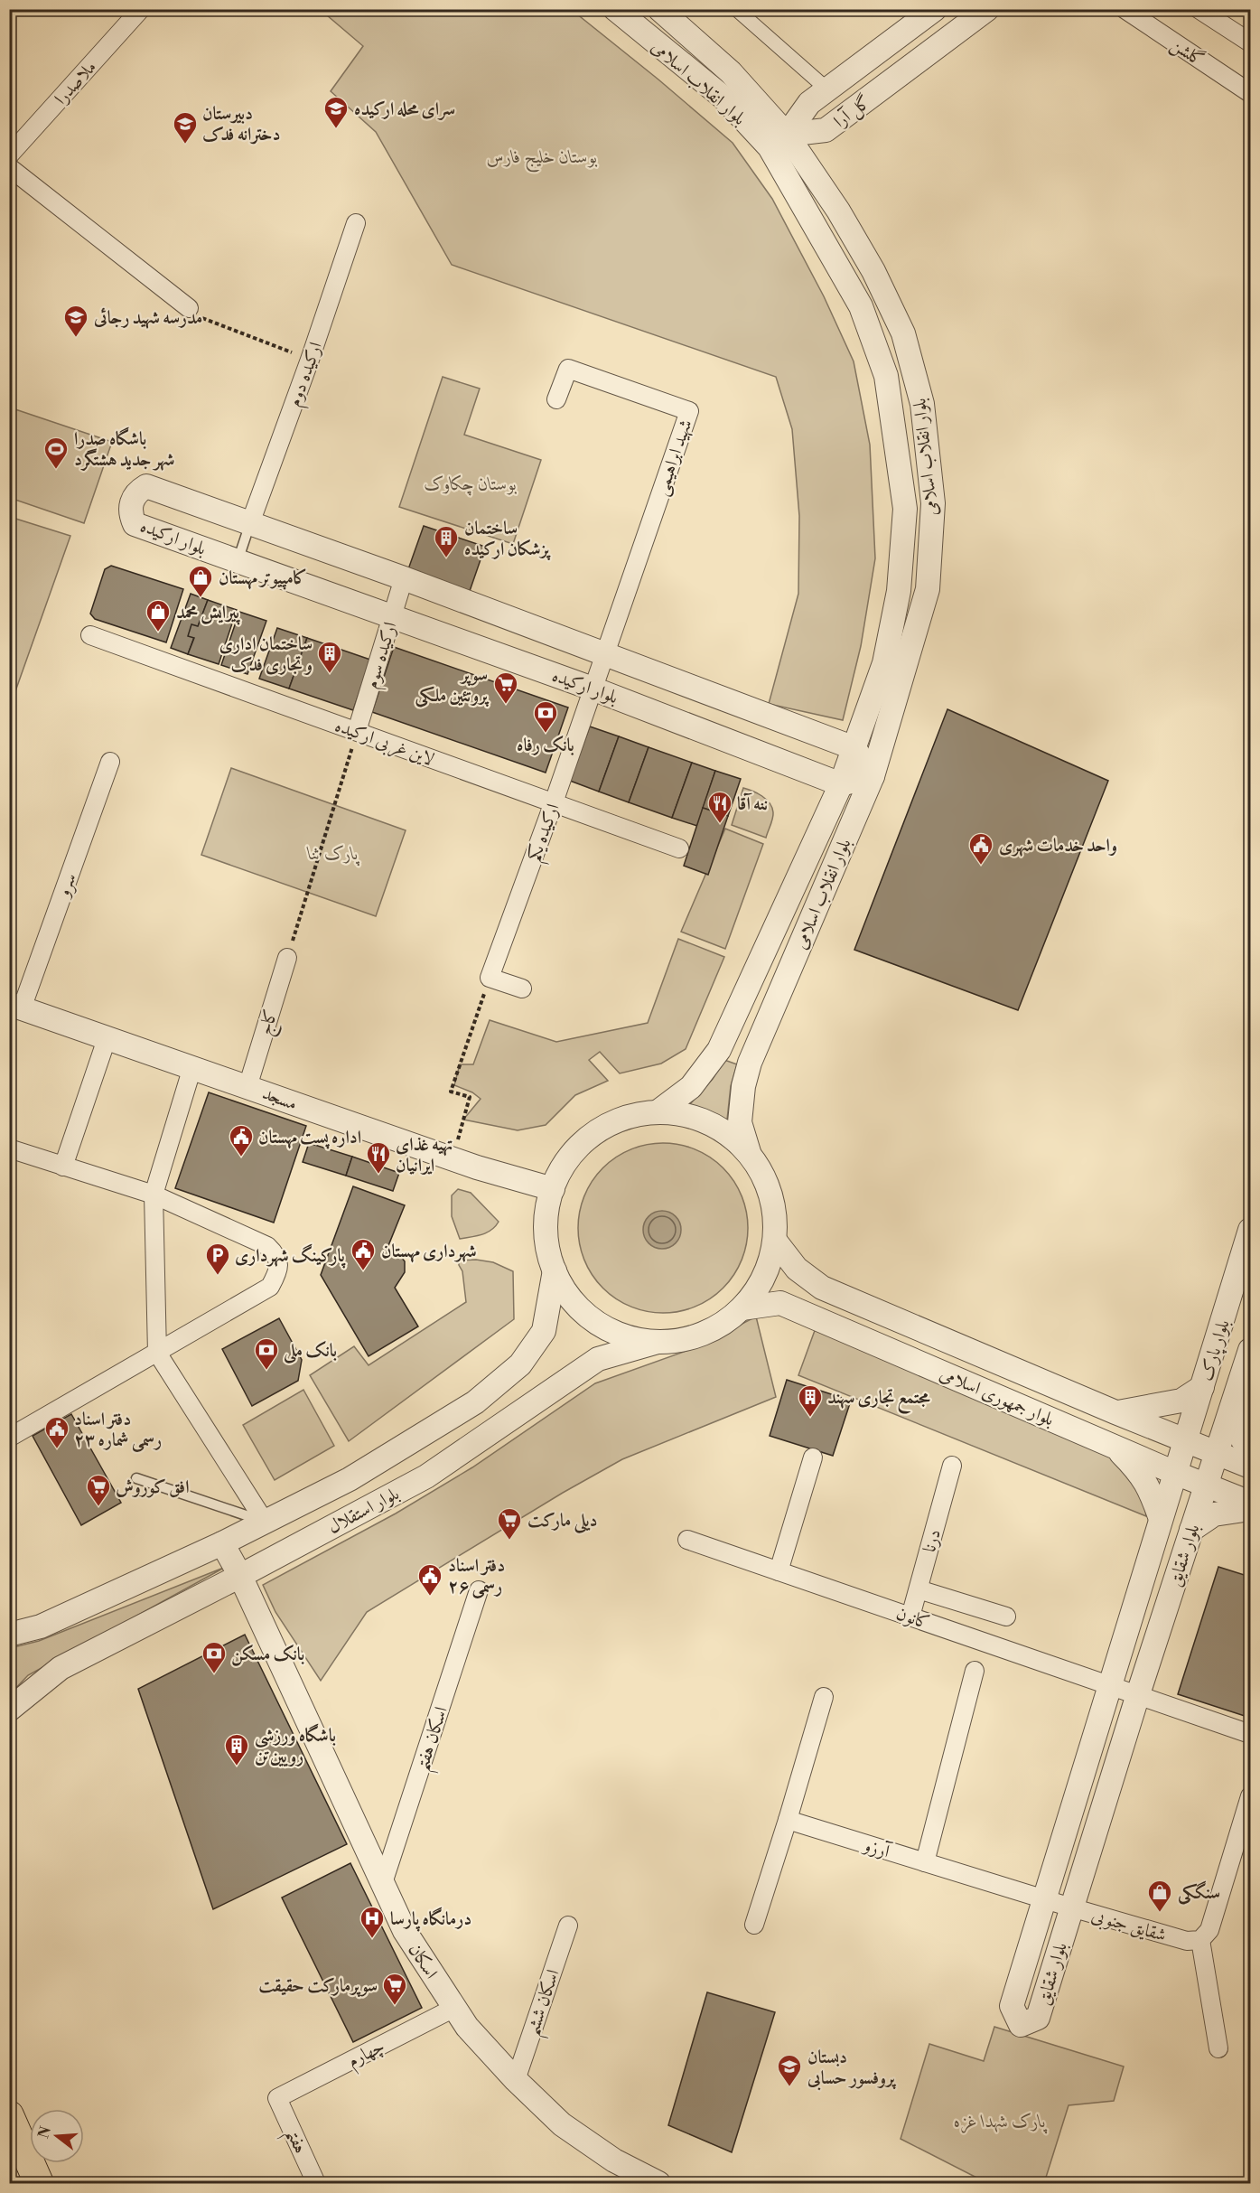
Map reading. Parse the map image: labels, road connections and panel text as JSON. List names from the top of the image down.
{
  "streets": {
    "street": [
      "گلشن",
      "ملاصدرا",
      "بلوار انقلاب اسلامی",
      "گل آرا",
      "ارکیده دوم",
      "شهید ابراهیمی",
      "بلوار ارکیده",
      "ارکیده سوم",
      "لاین غربی ارکیده",
      "ارکیده یکم",
      "سرو",
      "کاج",
      "مسجد",
      "بلوار پارک",
      "بلوار جمهوری اسلامی",
      "بلوار استقلال",
      "درنا",
      "بلوار شقایق",
      "کانون",
      "اسکان هفتم",
      "آرزو",
      "شقایق جنوبی",
      "اسکان",
      "اسکان ششم",
      "چهارم",
      "هفتم"
    ]
  },
  "crossings": [
    ["بلوار انقلاب اسلامی", "گل آرا"],
    ["بلوار انقلاب اسلامی", "بلوار ارکیده"],
    ["ارکیده دوم", "بلوار ارکیده"],
    ["شهید ابراهیمی", "بلوار ارکیده"],
    ["شهید ابراهیمی", "ارکیده یکم"],
    ["بلوار ارکیده", "ارکیده سوم"],
    ["بلوار ارکیده", "ارکیده یکم"],
    ["ارکیده سوم", "لاین غربی ارکیده"],
    ["لاین غربی ارکیده", "ارکیده یکم"],
    ["سرو", "مسجد"],
    ["کاج", "مسجد"],
    ["بلوار پارک", "بلوار جمهوری اسلامی"],
    ["بلوار پارک", "بلوار شقایق"],
    ["بلوار جمهوری اسلامی", "بلوار شقایق"],
    ["بلوار استقلال", "اسکان"],
    ["درنا", "کانون"],
    ["بلوار شقایق", "کانون"],
    ["بلوار شقایق", "آرزو"],
    ["بلوار شقایق", "شقایق جنوبی"],
    ["اسکان هفتم", "اسکان"],
    ["آرزو", "شقایق جنوبی"],
    ["اسکان", "اسکان ششم"],
    ["اسکان", "چهارم"],
    ["چهارم", "هفتم"]
  ],
  "parks": [
    "بوستان خلیج فارس",
    "بوستان چکاوک",
    "پارک ثنا",
    "پارک شهدا غزه"
  ],
  "places": {
    "school or university": [
      "سرای محله ارکیده",
      "دبیرستان دخترانه فدک",
      "مدرسه شهید رجائی",
      "دبستان پروفسور حسابی"
    ],
    "sports": ["باشگاه صدرا شهر جدید هشتگرد"],
    "building": [
      "ساختمان پزشکان ارکیده",
      "ساختمان اداری و تجاری فدک",
      "مجتمع تجاری سهند",
      "باشگاه ورزشی رویین‌تن"
    ],
    "shop": ["کامپیوتر مهستان", "پیرایش محمد", "سنگکی"],
    "supermarket": [
      "سوپر پروتئین ملکی",
      "افق کوروش",
      "دیلی مارکت",
      "سوپرمارکت حقیقت"
    ],
    "bank": ["بانک رفاه", "بانک ملی", "بانک مسکن"],
    "restaurant": ["ننه آقا", "تهیه غذای ایرانیان"],
    "public building": [
      "واحد خدمات شهری",
      "اداره پست مهستان",
      "شهرداری مهستان",
      "دفتر اسناد رسمی شماره ۲۳",
      "دفتر اسناد رسمی ۲۶"
    ],
    "parking": ["پارکینگ شهرداری"],
    "hospital": ["درمانگاه پارسا"]
  },
  "north": "left"
}
